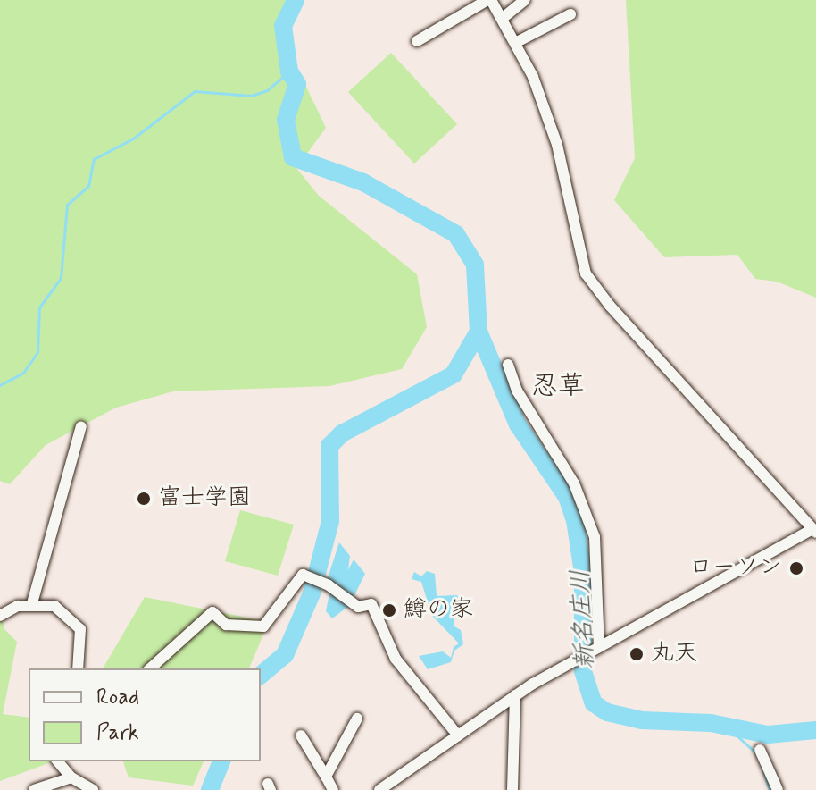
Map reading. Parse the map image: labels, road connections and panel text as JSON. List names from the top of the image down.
{
  "districts": ["忍草"],
  "water": ["新名庄川"],
  "places": [
    "富士学園",
    "ローソン",
    "鱒の家",
    "丸天"
  ],
  "legend": ["Road", "Park"]
}
